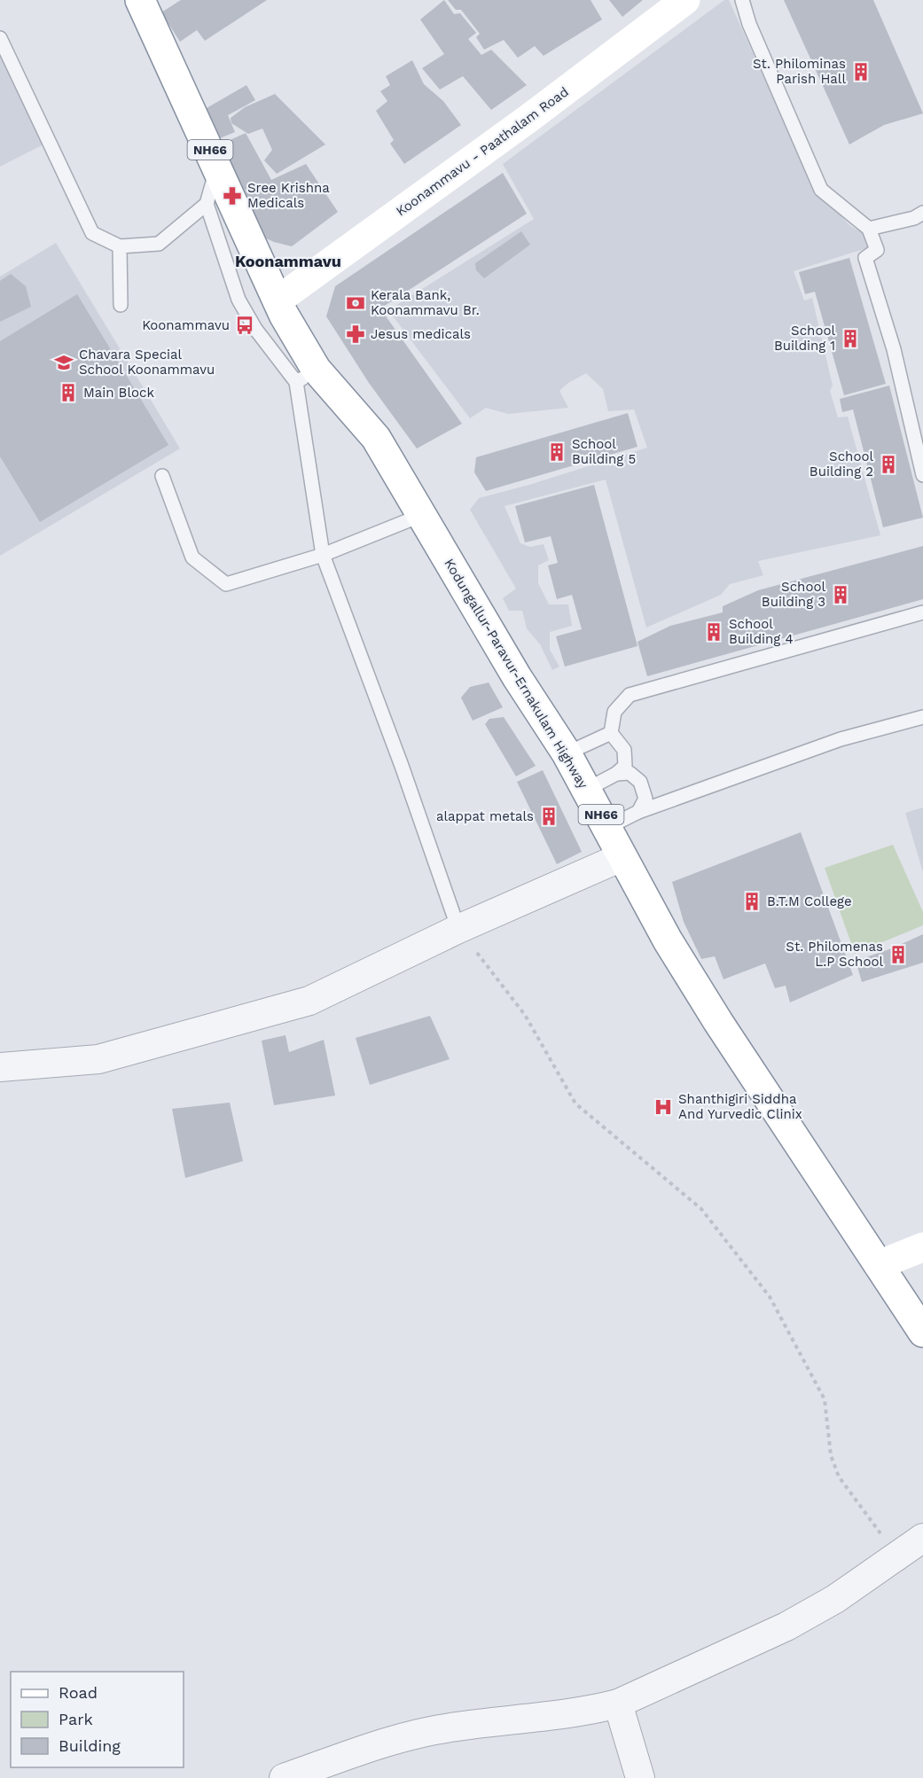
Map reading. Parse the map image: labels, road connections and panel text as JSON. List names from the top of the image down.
{
  "streets": {
    "main road": ["NH66", "Koonammavu - Paathalam Road", "Kodungallur-Paravur-Ernakulam Highway"]
  },
  "crossings": [
    ["Koonammavu - Paathalam Road", "Kodungallur-Paravur-Ernakulam Highway"]
  ],
  "districts": ["Koonammavu"],
  "places": {
    "building": [
      "St. Philominas Parish Hall",
      "School Building 1",
      "Main Block",
      "School Building 5",
      "School Building 2",
      "School Building 3",
      "School Building 4",
      "alappat metals",
      "B.T.M College",
      "St. Philomenas L.P School"
    ],
    "pharmacy": ["Sree Krishna Medicals", "Jesus medicals"],
    "bank": ["Kerala Bank, Koonammavu Br."],
    "bus stop": ["Koonammavu"],
    "school or university": ["Chavara Special School Koonammavu"],
    "hospital": ["Shanthigiri Siddha And Yurvedic Clinix"]
  },
  "legend": ["Road", "Park", "Building"]
}
